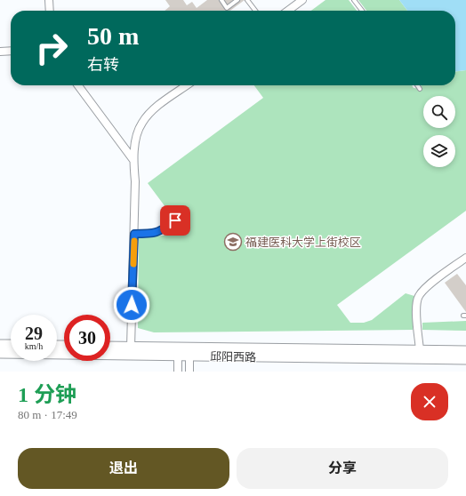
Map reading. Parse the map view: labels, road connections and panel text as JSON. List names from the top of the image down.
{
  "streets": {
    "main road": ["邱阳西路"]
  },
  "places": {
    "school or university": ["福建医科大学上街校区"]
  },
  "page": {
    "turn": ["50 m", "右转"],
    "speed": "29 km/h",
    "limit": "30",
    "heading": ["1 分钟", "80 m · 17:49"],
    "buttons": ["退出", "分享"]
  }
}
